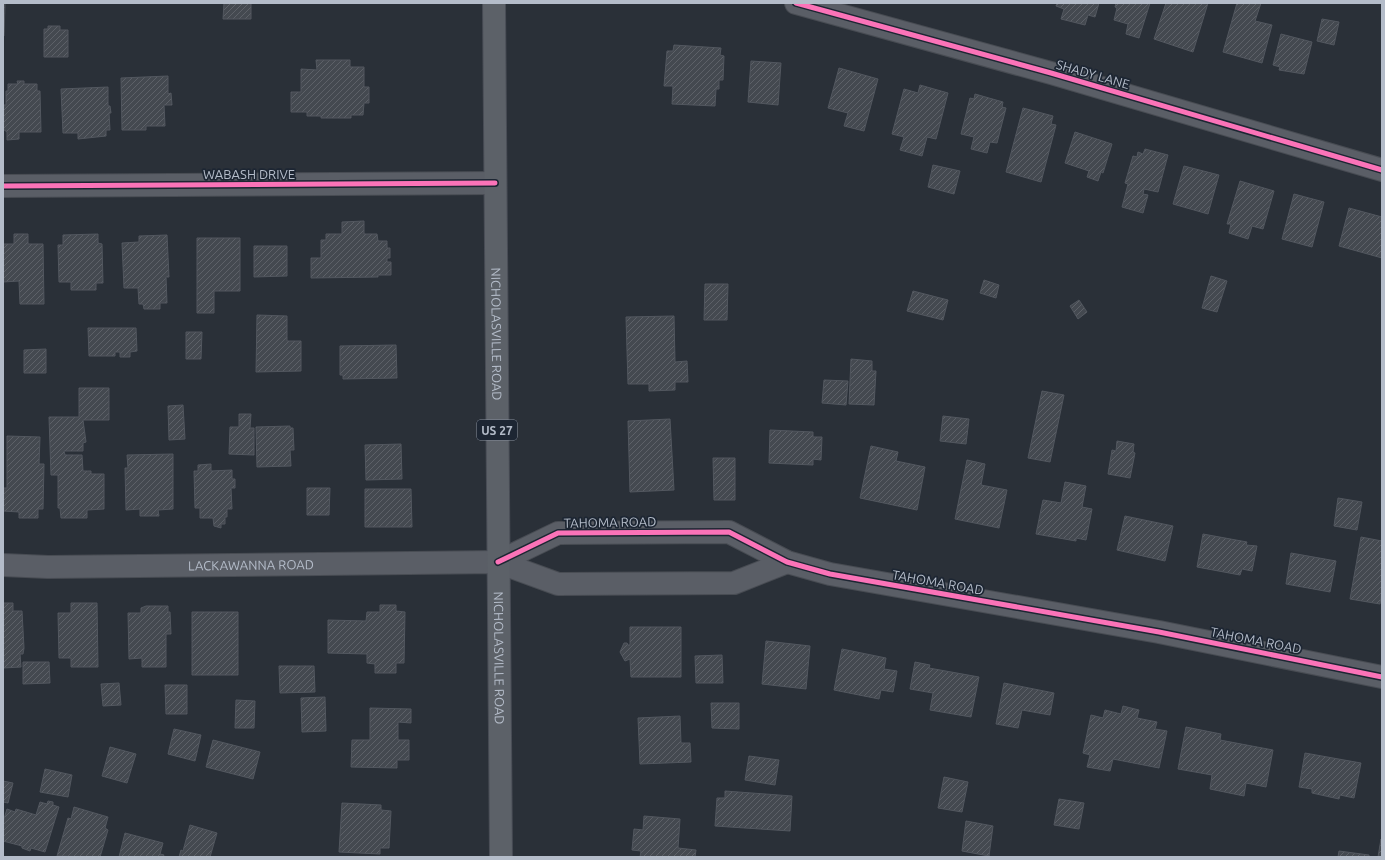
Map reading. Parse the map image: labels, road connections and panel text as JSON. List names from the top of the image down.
{
  "streets": {
    "main road": ["NICHOLASVILLE ROAD", "US 27"],
    "street": [
      "SHADY LANE",
      "WABASH DRIVE",
      "TAHOMA ROAD",
      "LACKAWANNA ROAD"
    ]
  },
  "crossings": [
    ["WABASH DRIVE", "NICHOLASVILLE ROAD"],
    ["NICHOLASVILLE ROAD", "TAHOMA ROAD"],
    ["NICHOLASVILLE ROAD", "LACKAWANNA ROAD"],
    ["TAHOMA ROAD", "LACKAWANNA ROAD"]
  ]
}
